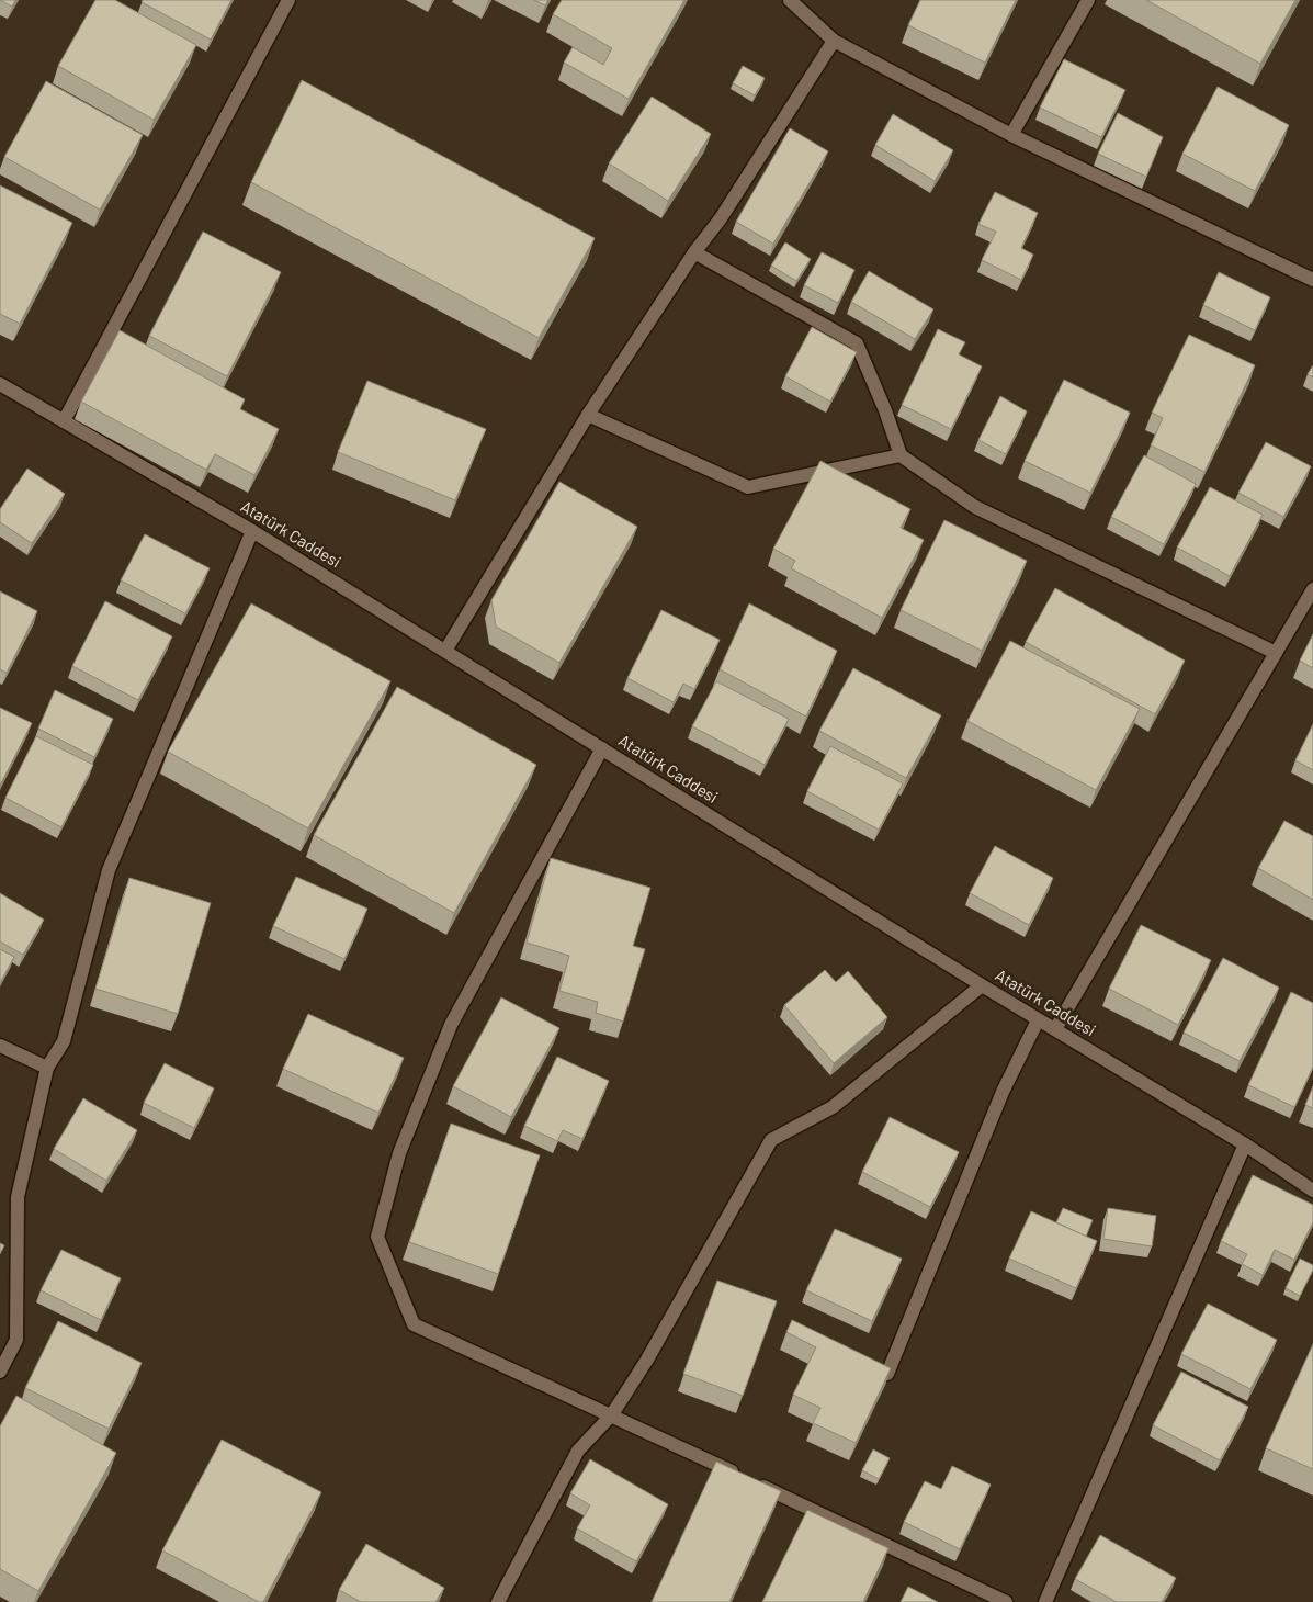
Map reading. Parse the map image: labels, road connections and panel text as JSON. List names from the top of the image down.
{
  "streets": {
    "street": ["Atatürk Caddesi"]
  }
}
